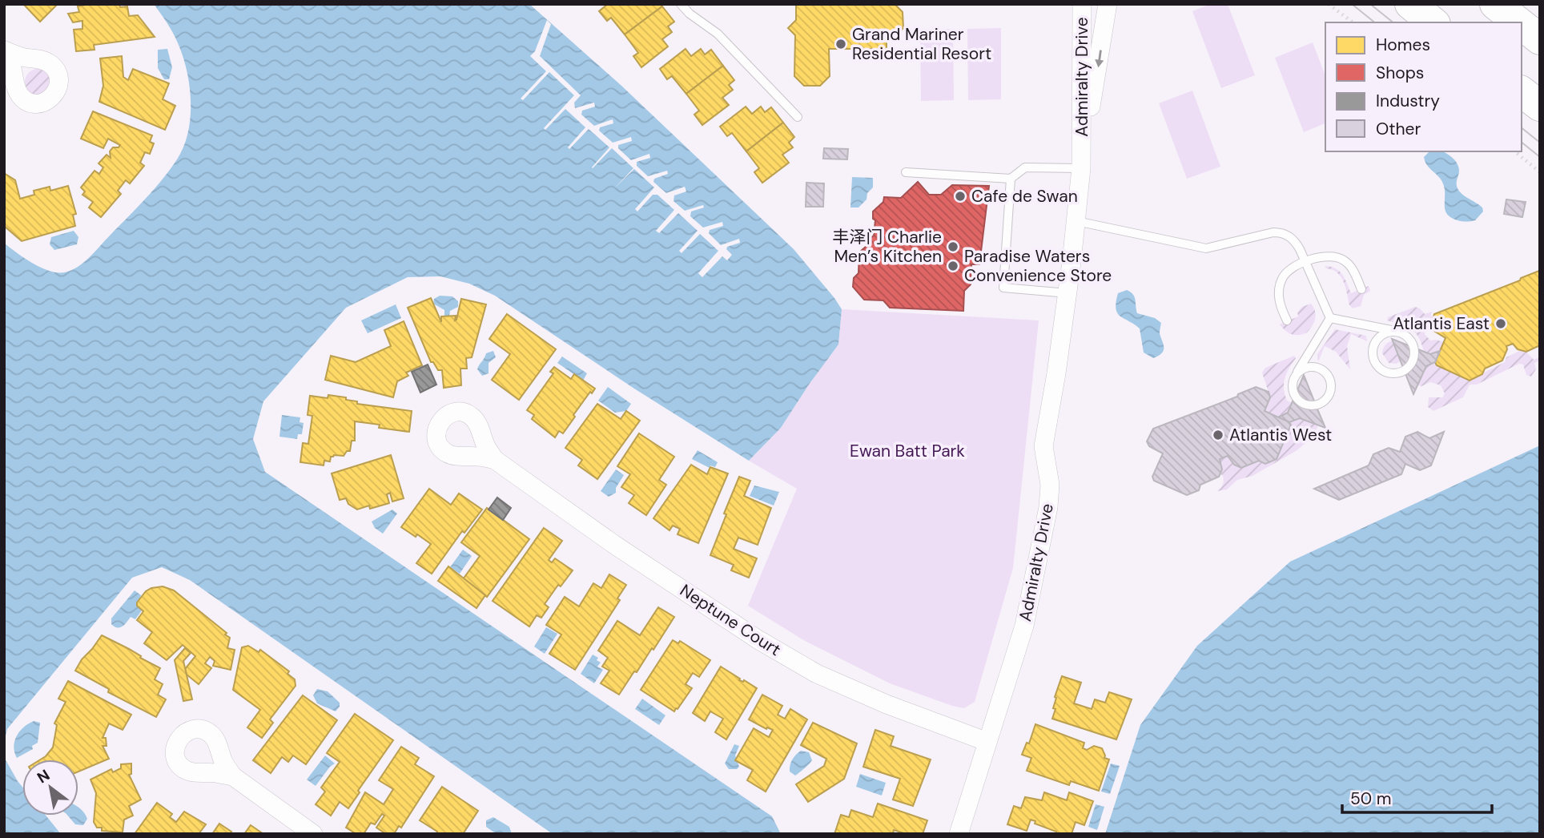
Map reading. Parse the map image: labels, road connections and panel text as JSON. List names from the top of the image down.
{
  "streets": {
    "street": ["Admiralty Drive", "Neptune Court"]
  },
  "crossings": [
    ["Admiralty Drive", "Neptune Court"]
  ],
  "parks": ["Ewan Batt Park"],
  "places": [
    "Grand Mariner Residential Resort",
    "Cafe de Swan",
    "丰泽门 Charlie Men’s Kitchen",
    "Paradise Waters Convenience Store",
    "Atlantis East",
    "Atlantis West"
  ],
  "legend": [
    "Homes",
    "Shops",
    "Industry",
    "Other"
  ],
  "scale_bar": "50 m",
  "north": "top left"
}
